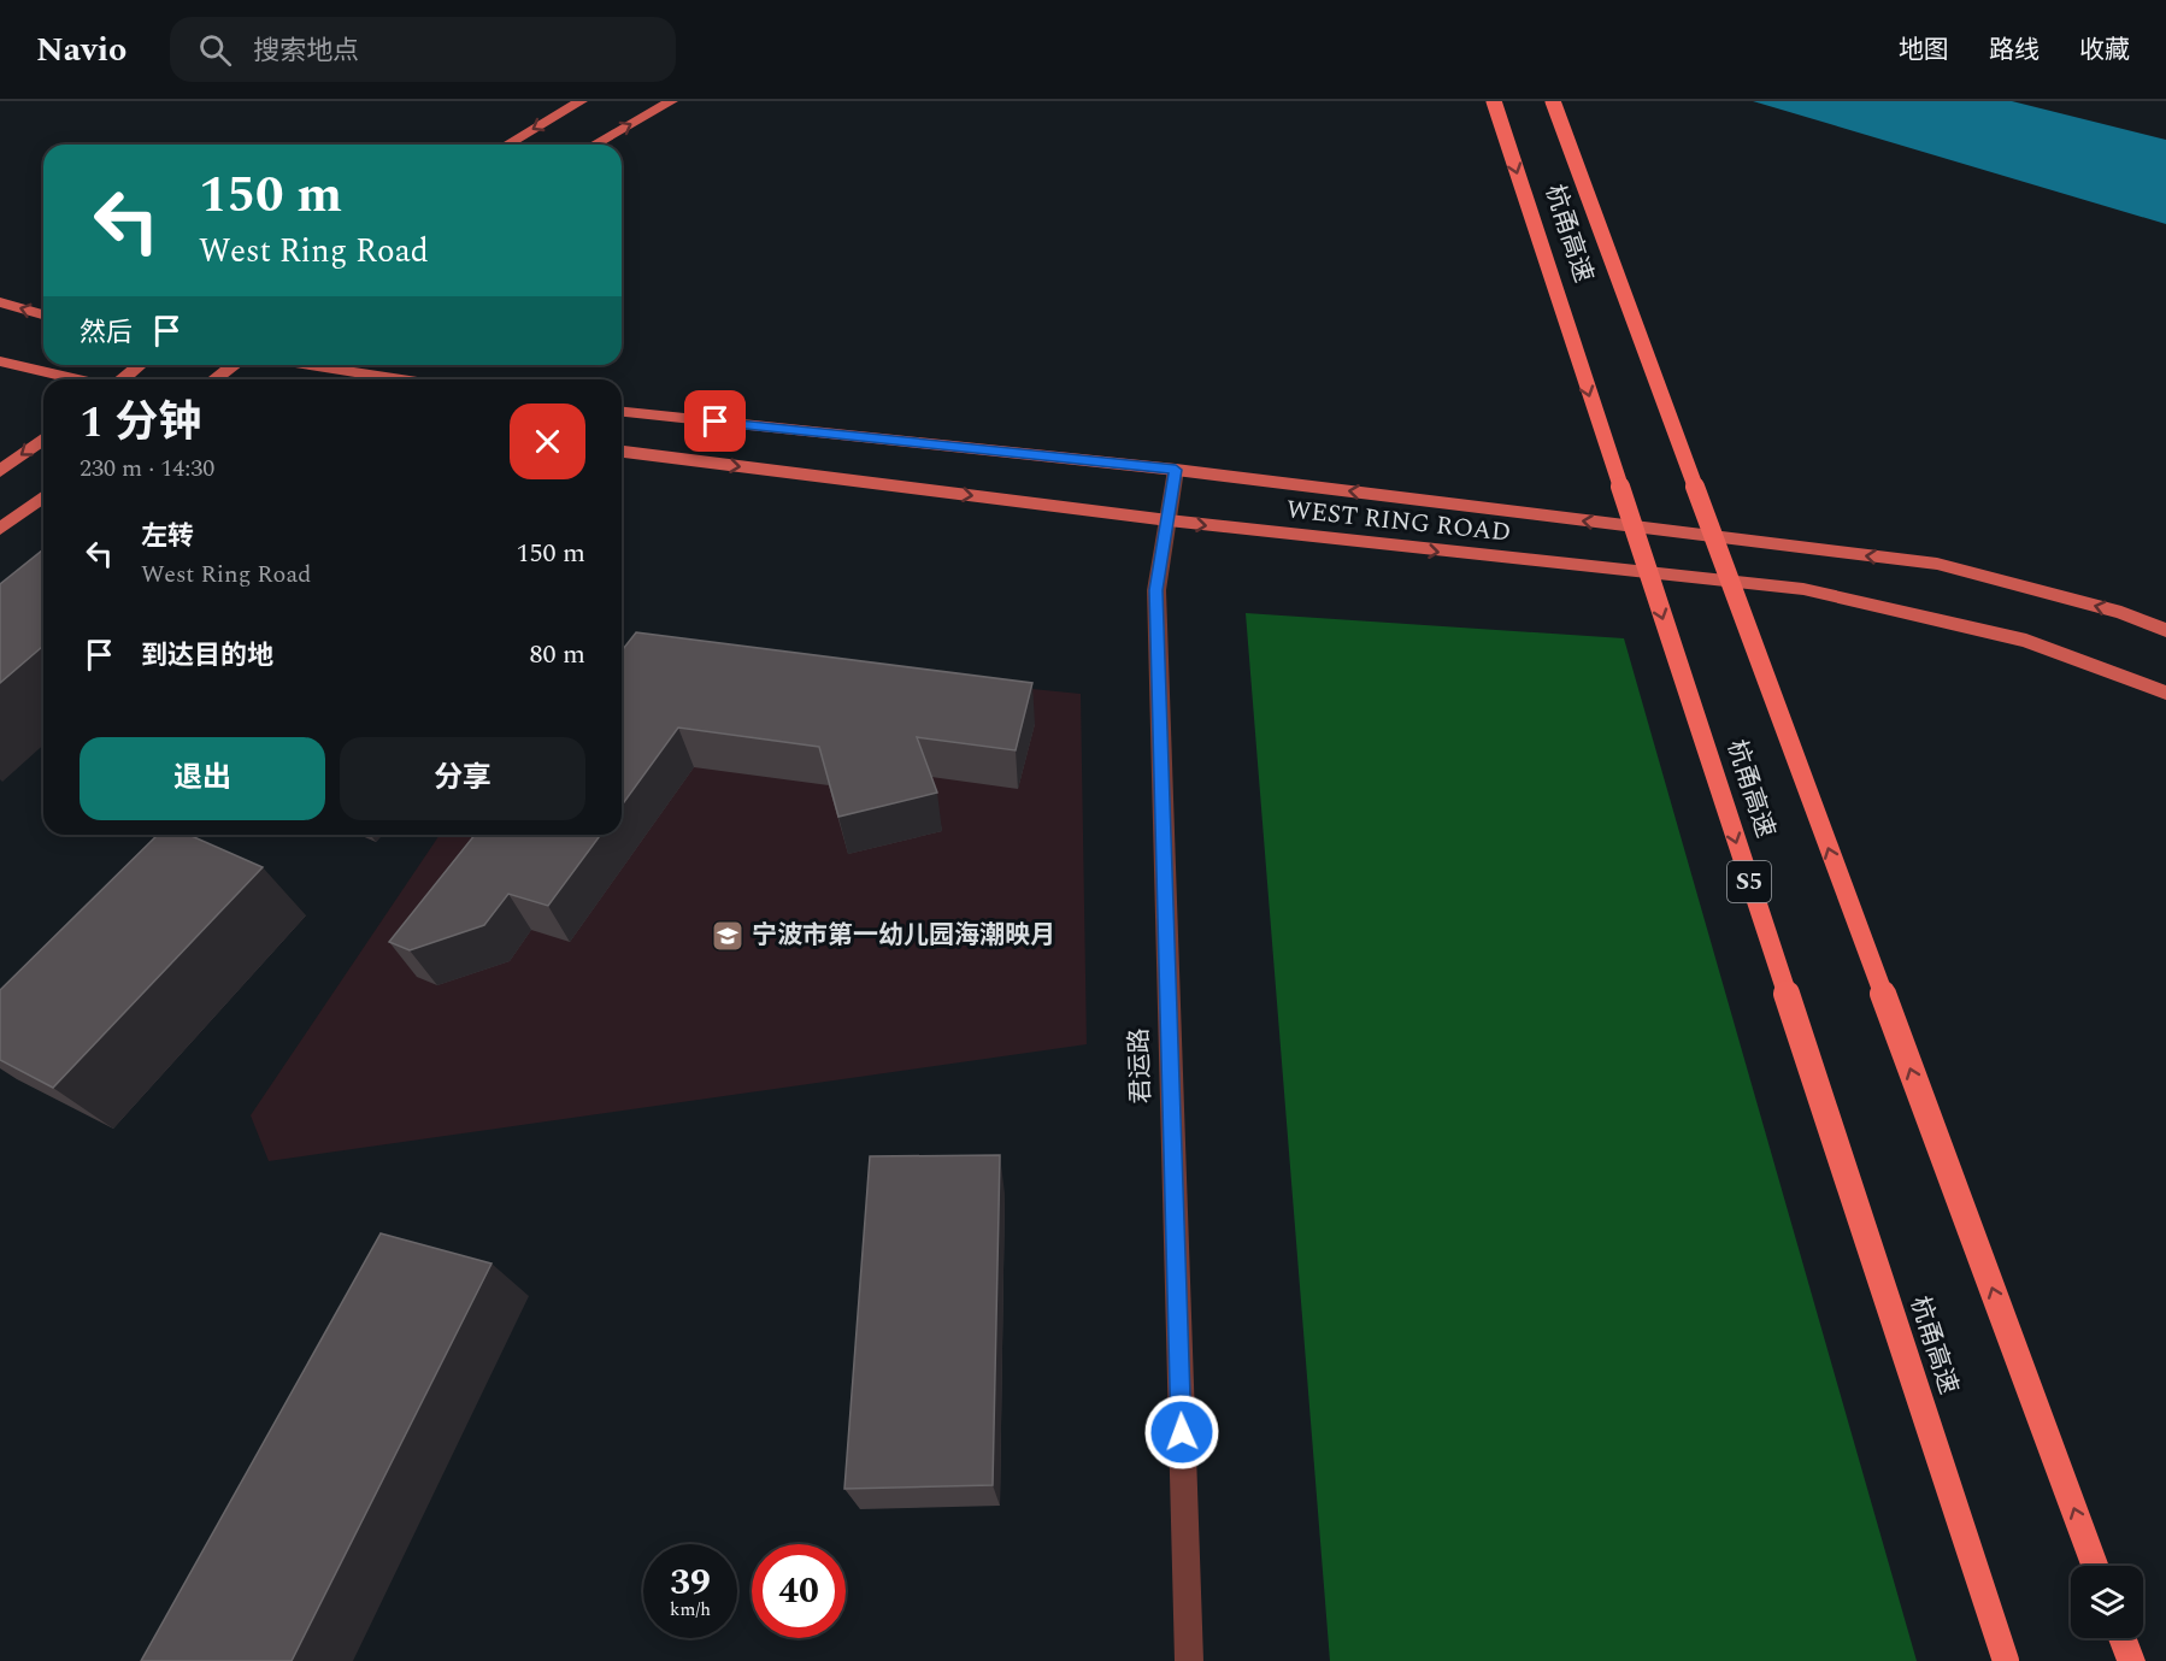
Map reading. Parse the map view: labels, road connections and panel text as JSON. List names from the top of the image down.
{
  "streets": {
    "highway": ["杭甬高速", "S5"],
    "main road": ["WEST RING ROAD"],
    "street": ["君运路"]
  },
  "crossings": [
    ["WEST RING ROAD", "君运路"]
  ],
  "places": {
    "school or university": ["宁波市第一幼儿园海潮映月"]
  },
  "page": {
    "header": "Navio",
    "search": "搜索地点",
    "nav": ["地图", "路线", "收藏"],
    "turn": ["150 m", "West Ring Road"],
    "then": "然后",
    "heading": ["1 分钟", "230 m · 14:30"],
    "list": [
      {
        "name": "左转",
        "note": "West Ring Road",
        "value": "150 m"
      },
      {
        "name": "到达目的地",
        "value": "80 m"
      }
    ],
    "buttons": ["退出", "分享"],
    "speed": "39 km/h",
    "limit": "40"
  }
}
